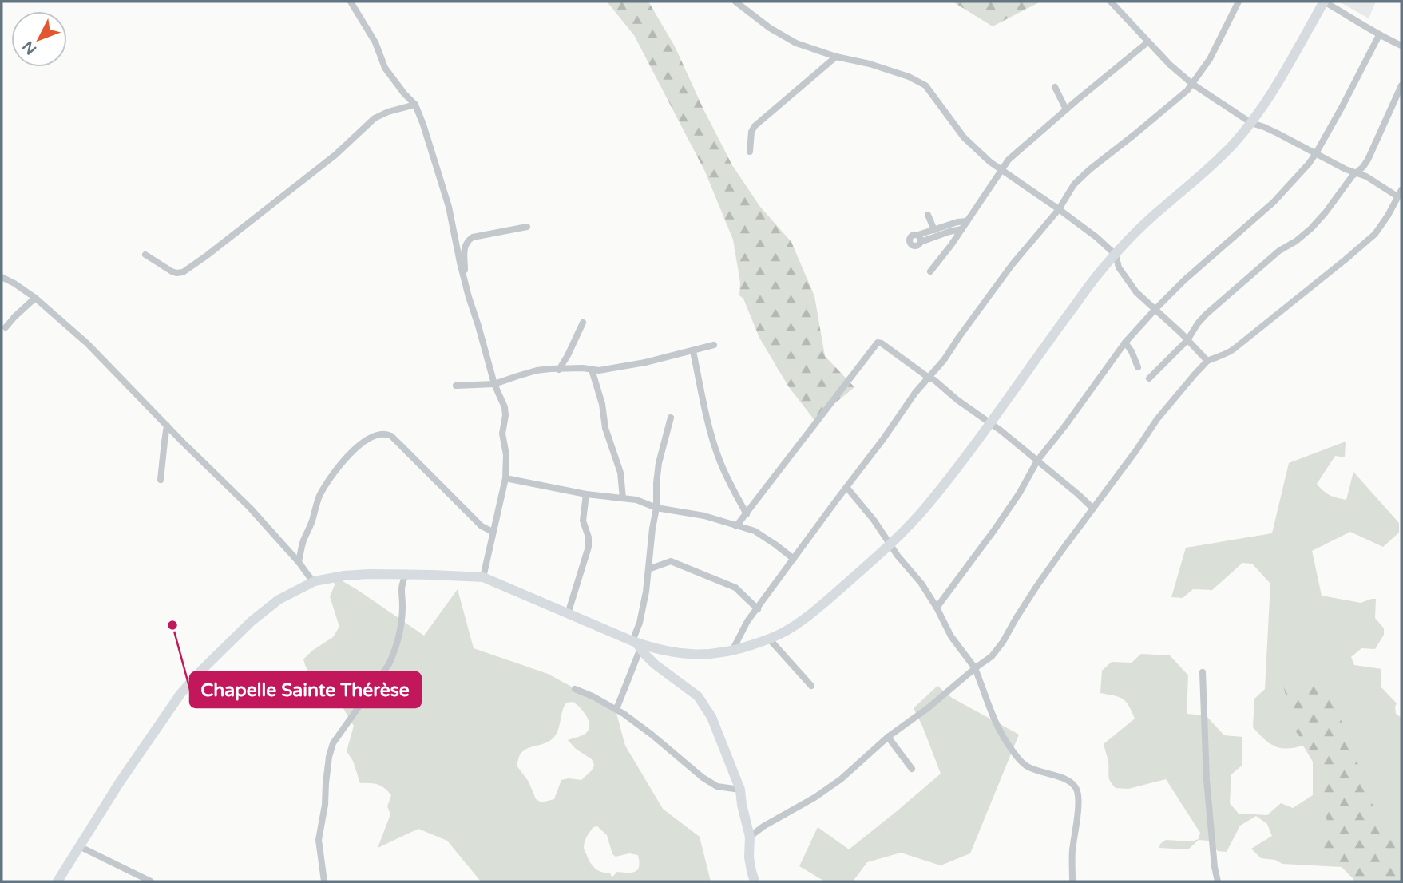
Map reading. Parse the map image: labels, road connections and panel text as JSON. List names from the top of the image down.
{
  "places": ["Chapelle Sainte Thérèse"],
  "north": "bottom left"
}
